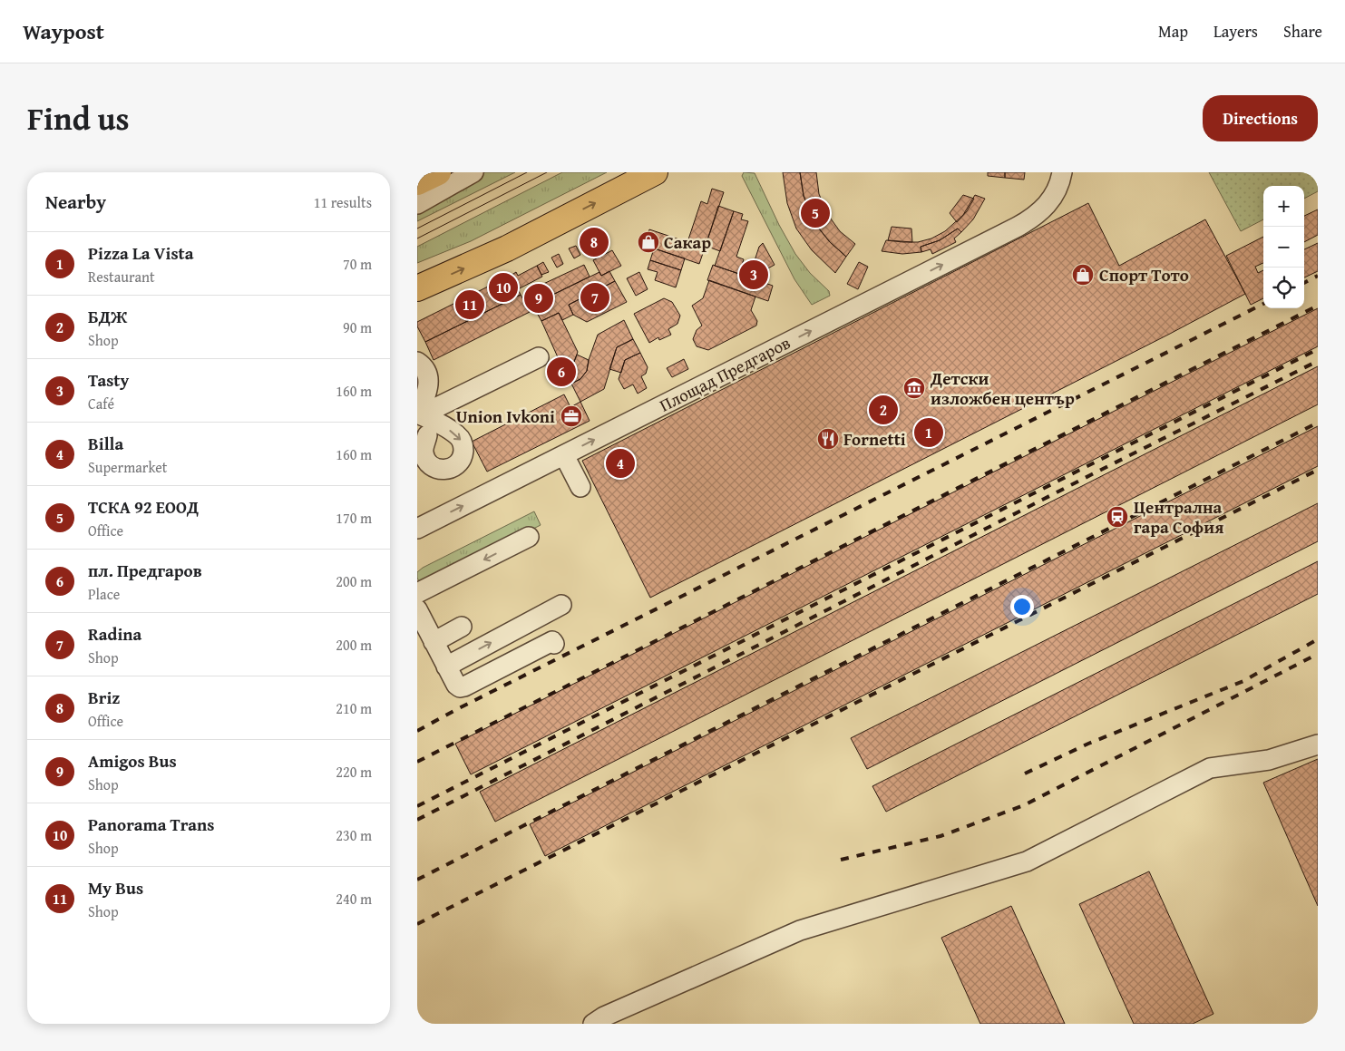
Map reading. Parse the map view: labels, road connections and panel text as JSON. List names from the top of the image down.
{
  "streets": {
    "lane": ["Площад Предгаров"]
  },
  "places": {
    "shop": ["Сакар", "Спорт Тото"],
    "museum": ["Детски изложбен център"],
    "office": ["Union Ivkoni"],
    "restaurant": ["Fornetti"],
    "station": ["Централна гара София"]
  },
  "page": {
    "header": "Waypost",
    "nav": ["Map", "Layers", "Share"],
    "title": "Find us",
    "buttons": "Directions",
    "heading": ["Nearby", "11 results"],
    "map_buttons": ["+", "−"],
    "pins": [
      "5",
      "8",
      "3",
      "10",
      "7",
      "9",
      "11",
      "6",
      "2",
      "1",
      "4"
    ],
    "list": [
      {
        "mark": "1",
        "name": "Pizza La Vista",
        "note": "Restaurant",
        "value": "70 m"
      },
      {
        "mark": "2",
        "name": "БДЖ",
        "note": "Shop",
        "value": "90 m"
      },
      {
        "mark": "3",
        "name": "Tasty",
        "note": "Café",
        "value": "160 m"
      },
      {
        "mark": "4",
        "name": "Billa",
        "note": "Supermarket",
        "value": "160 m"
      },
      {
        "mark": "5",
        "name": "ТСКА 92 ЕООД",
        "note": "Office",
        "value": "170 m"
      },
      {
        "mark": "6",
        "name": "пл. Предгаров",
        "note": "Place",
        "value": "200 m"
      },
      {
        "mark": "7",
        "name": "Radina",
        "note": "Shop",
        "value": "200 m"
      },
      {
        "mark": "8",
        "name": "Briz",
        "note": "Office",
        "value": "210 m"
      },
      {
        "mark": "9",
        "name": "Amigos Bus",
        "note": "Shop",
        "value": "220 m"
      },
      {
        "mark": "10",
        "name": "Panorama Trans",
        "note": "Shop",
        "value": "230 m"
      },
      {
        "mark": "11",
        "name": "My Bus",
        "note": "Shop",
        "value": "240 m"
      }
    ]
  }
}
